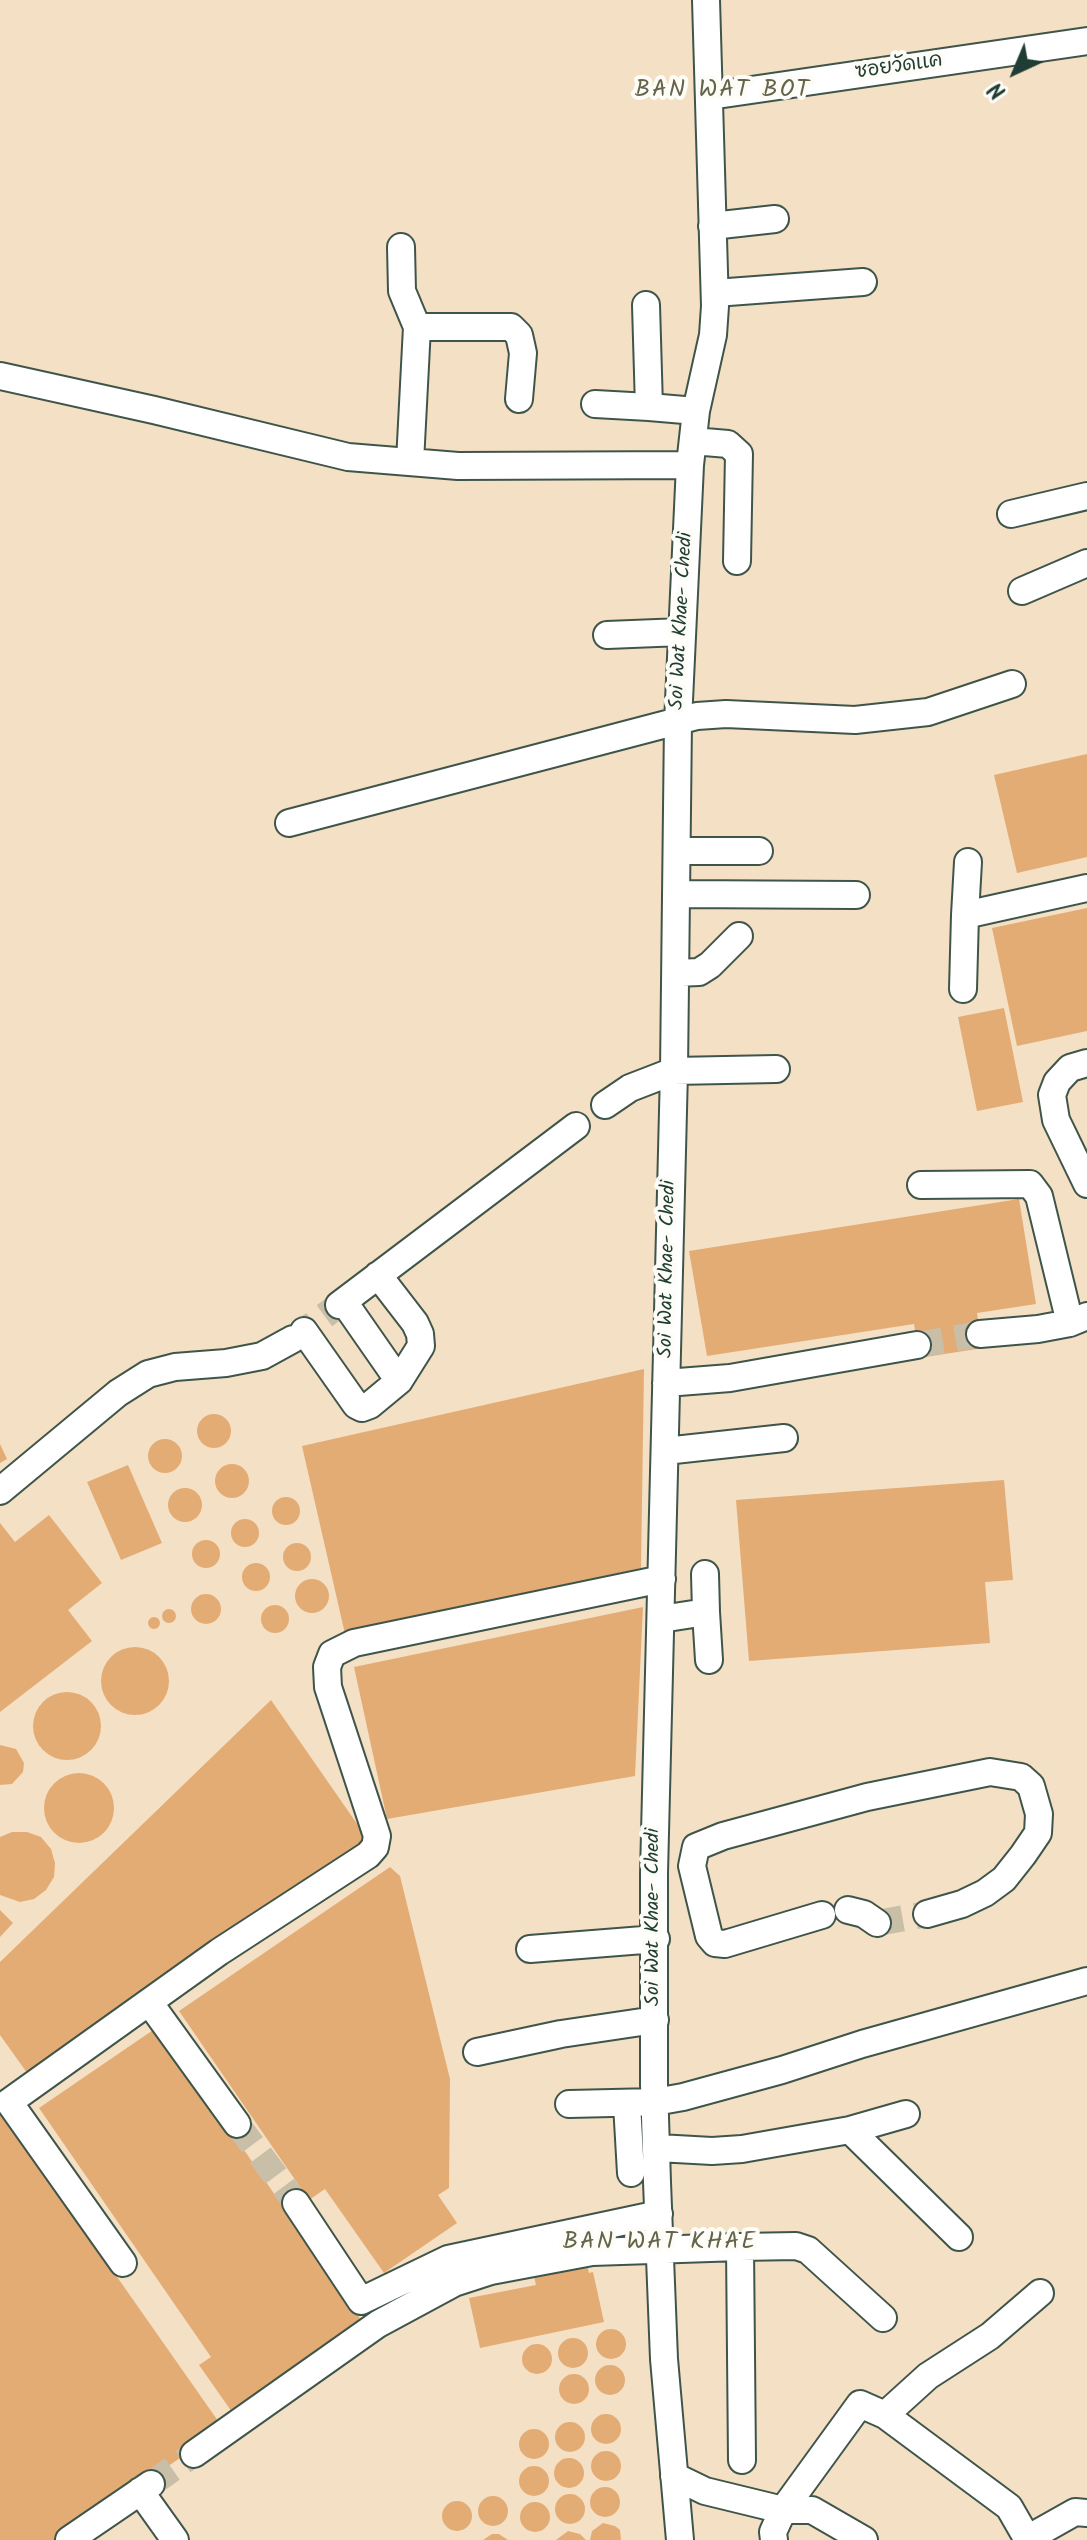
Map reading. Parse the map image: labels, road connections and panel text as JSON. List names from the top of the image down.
{
  "streets": {
    "street": ["ซอยวัดแค", "Soi Wat Khae- Chedi"]
  },
  "crossings": [
    ["ซอยวัดแค", "Soi Wat Khae- Chedi"]
  ],
  "districts": ["BAN WAT BOT", "BAN WAT KHAE"],
  "north": "bottom left"
}
